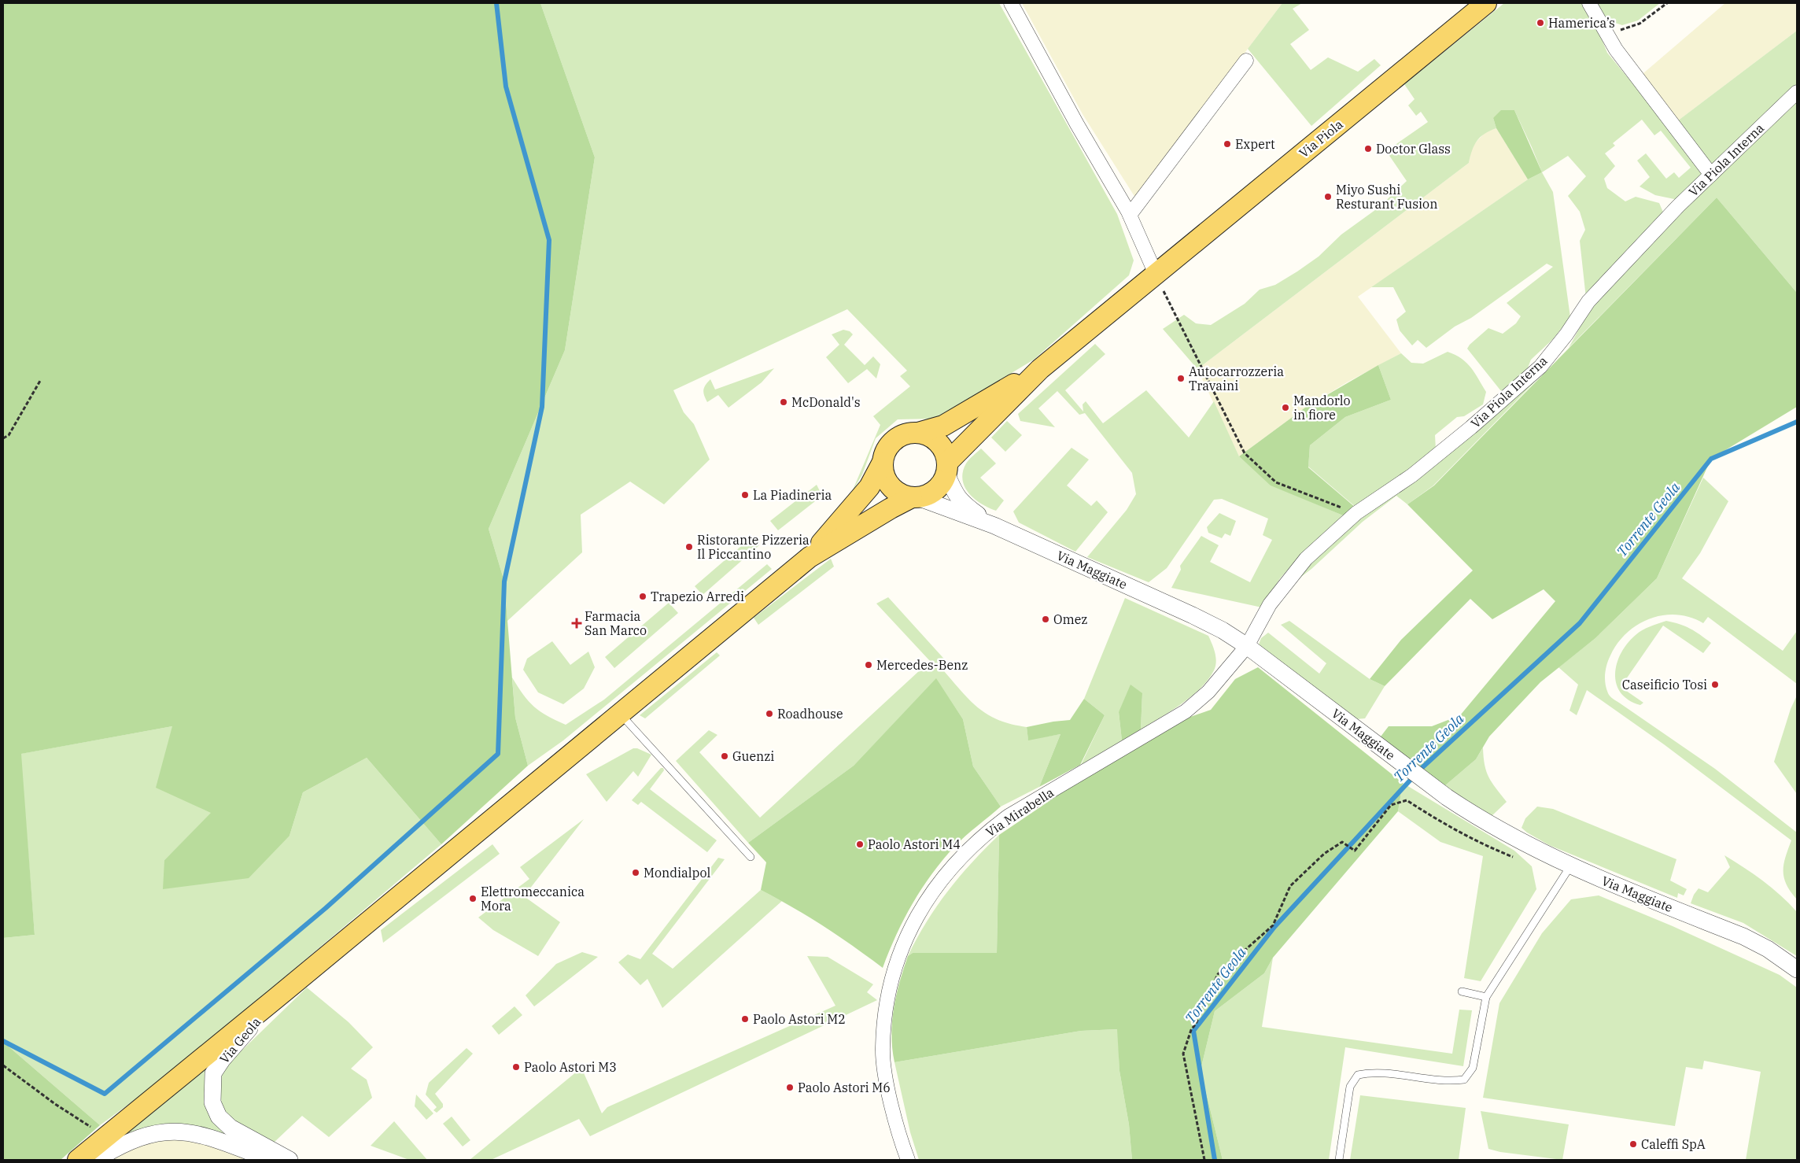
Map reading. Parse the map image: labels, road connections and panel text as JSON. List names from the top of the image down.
{
  "streets": {
    "main road": ["Via Piola"],
    "street": [
      "Via Piola Interna",
      "Via Maggiate",
      "Via Mirabella",
      "Via Geola"
    ]
  },
  "crossings": [
    ["Via Piola Interna", "Via Maggiate"],
    ["Via Piola Interna", "Via Mirabella"],
    ["Via Maggiate", "Via Mirabella"]
  ],
  "water": ["Torrente Geola"],
  "places": {
    "other": [
      "Hamerica’s",
      "Expert",
      "Doctor Glass",
      "Miyo Sushi Resturant Fusion",
      "Autocarrozzeria Travaini",
      "McDonald's",
      "Mandorlo in fiore",
      "La Piadineria",
      "Ristorante Pizzeria Il Piccantino",
      "Trapezio Arredi",
      "Omez",
      "Mercedes-Benz",
      "Caseificio Tosi",
      "Roadhouse",
      "Guenzi",
      "Paolo Astori M4",
      "Mondialpol",
      "Elettromeccanica Mora",
      "Paolo Astori M2",
      "Paolo Astori M3",
      "Paolo Astori M6",
      "Caleffi SpA"
    ],
    "health": ["Farmacia San Marco"]
  }
}
